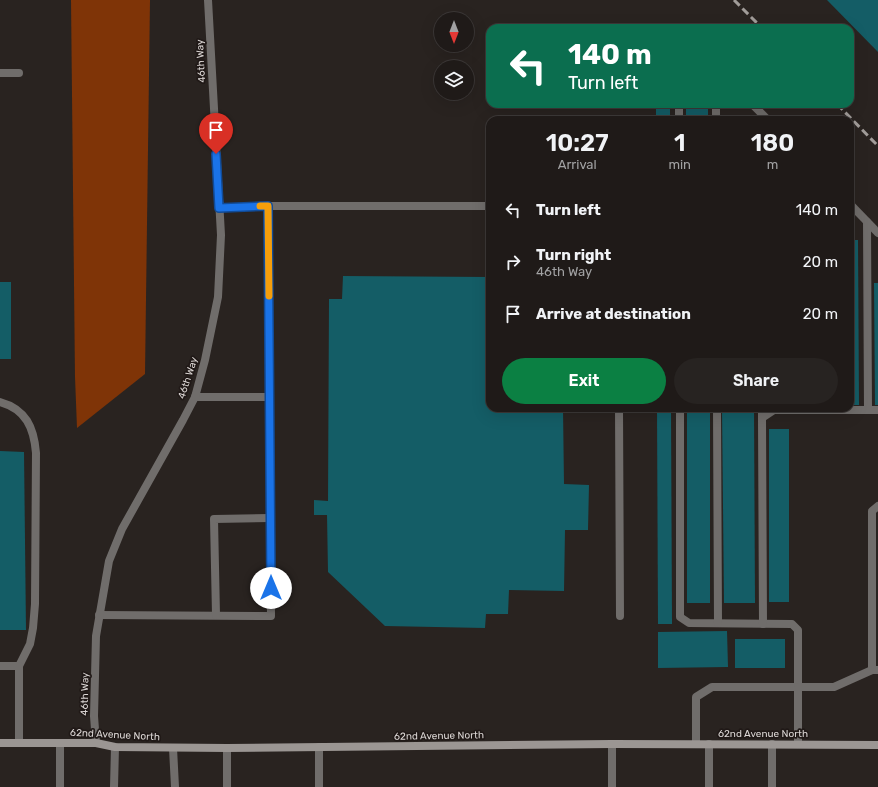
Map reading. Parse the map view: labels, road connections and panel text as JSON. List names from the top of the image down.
{
  "streets": {
    "street": ["46th Way", "62nd Avenue North"]
  },
  "crossings": [
    ["46th Way", "62nd Avenue North"]
  ],
  "north": "bottom",
  "page": {
    "turn": ["140 m", "Turn left"],
    "eta": [
      "10:27",
      "Arrival",
      "1",
      "min",
      "180",
      "m"
    ],
    "list": [
      {
        "name": "Turn left",
        "value": "140 m"
      },
      {
        "name": "Turn right",
        "note": "46th Way",
        "value": "20 m"
      },
      {
        "name": "Arrive at destination",
        "value": "20 m"
      }
    ],
    "buttons": ["Exit", "Share"]
  }
}
